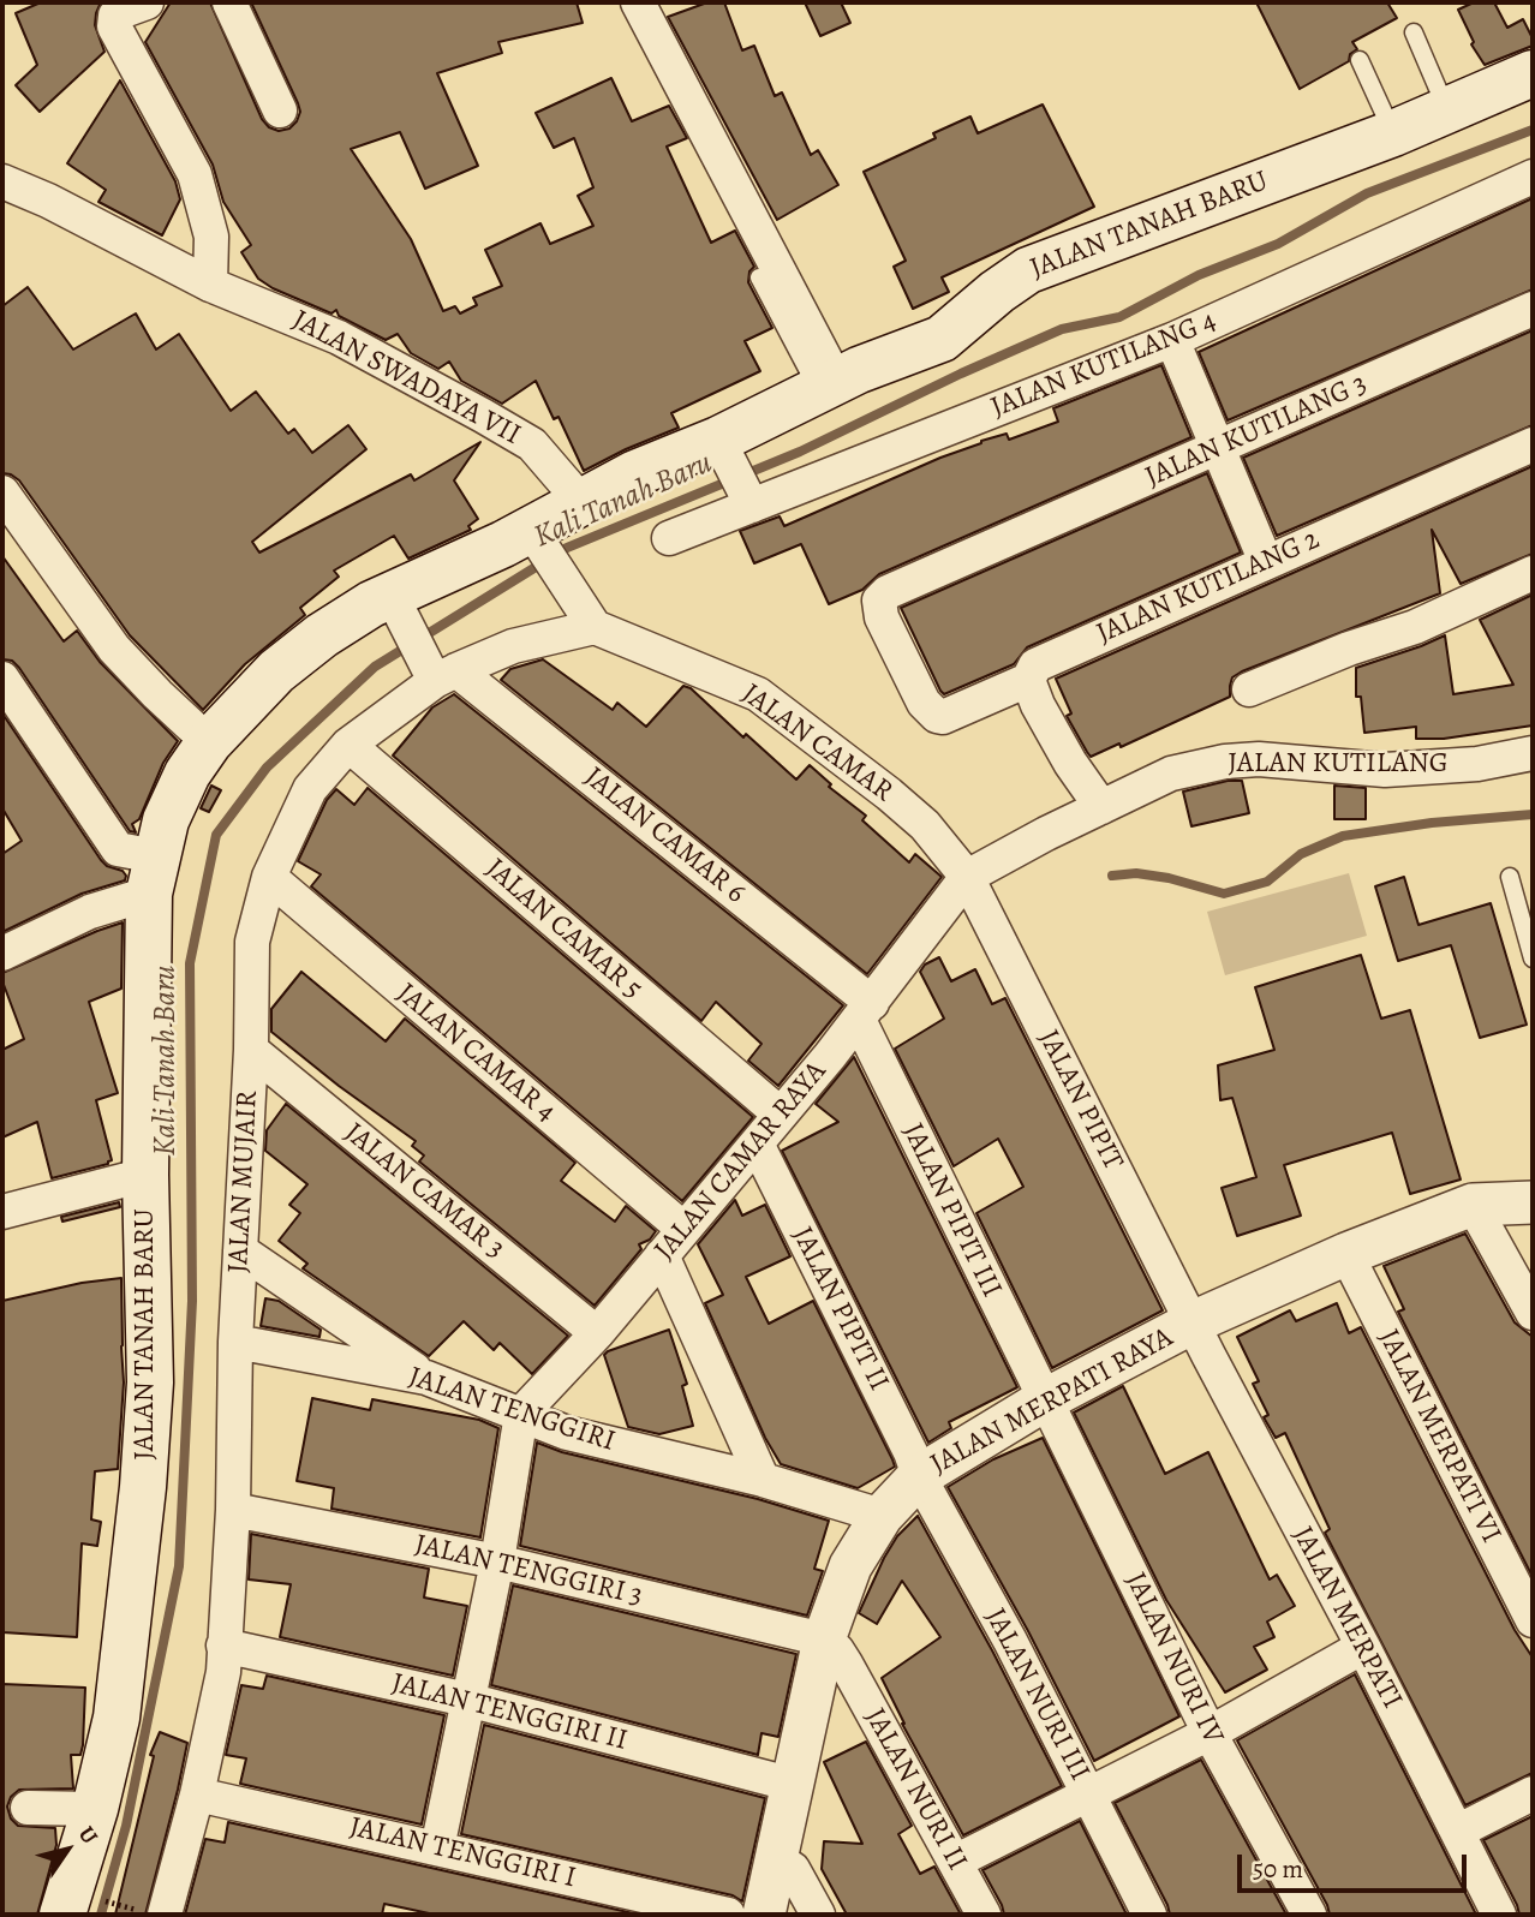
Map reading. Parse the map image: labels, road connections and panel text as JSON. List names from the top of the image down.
{
  "streets": {
    "main road": ["JALAN TANAH BARU"],
    "street": [
      "JALAN KUTILANG 4",
      "JALAN SWADAYA VII",
      "JALAN KUTILANG 3",
      "JALAN KUTILANG 2",
      "JALAN CAMAR",
      "JALAN KUTILANG",
      "JALAN CAMAR 6",
      "JALAN CAMAR 5",
      "JALAN CAMAR 4",
      "JALAN PIPIT",
      "JALAN CAMAR RAYA",
      "JALAN MUJAIR",
      "JALAN CAMAR 3",
      "JALAN PIPIT III",
      "JALAN PIPIT II",
      "JALAN MERPATI RAYA",
      "JALAN TENGGIRI",
      "JALAN MERPATI VI",
      "JALAN TENGGIRI 3",
      "JALAN MERPATI",
      "JALAN NURI IV",
      "JALAN NURI III",
      "JALAN TENGGIRI II",
      "JALAN NURI II",
      "JALAN TENGGIRI I"
    ]
  },
  "crossings": [
    ["JALAN TANAH BARU", "JALAN SWADAYA VII"],
    ["JALAN KUTILANG 3", "JALAN KUTILANG 2"],
    ["JALAN CAMAR", "JALAN KUTILANG"],
    ["JALAN CAMAR", "JALAN PIPIT"],
    ["JALAN CAMAR", "JALAN CAMAR RAYA"],
    ["JALAN CAMAR", "JALAN MUJAIR"],
    ["JALAN KUTILANG", "JALAN PIPIT"],
    ["JALAN KUTILANG", "JALAN CAMAR RAYA"],
    ["JALAN CAMAR 6", "JALAN CAMAR RAYA"],
    ["JALAN CAMAR 6", "JALAN MUJAIR"],
    ["JALAN CAMAR 6", "JALAN PIPIT III"],
    ["JALAN CAMAR 5", "JALAN CAMAR RAYA"],
    ["JALAN CAMAR 5", "JALAN MUJAIR"],
    ["JALAN CAMAR 4", "JALAN CAMAR RAYA"],
    ["JALAN CAMAR 4", "JALAN MUJAIR"],
    ["JALAN PIPIT", "JALAN CAMAR RAYA"],
    ["JALAN PIPIT", "JALAN MERPATI RAYA"],
    ["JALAN PIPIT", "JALAN MERPATI"],
    ["JALAN CAMAR RAYA", "JALAN CAMAR 3"],
    ["JALAN CAMAR RAYA", "JALAN PIPIT III"],
    ["JALAN CAMAR RAYA", "JALAN PIPIT II"],
    ["JALAN CAMAR RAYA", "JALAN TENGGIRI"],
    ["JALAN MUJAIR", "JALAN CAMAR 3"],
    ["JALAN MUJAIR", "JALAN TENGGIRI"],
    ["JALAN MUJAIR", "JALAN TENGGIRI 3"],
    ["JALAN MUJAIR", "JALAN TENGGIRI II"],
    ["JALAN MUJAIR", "JALAN TENGGIRI I"],
    ["JALAN PIPIT III", "JALAN MERPATI RAYA"],
    ["JALAN PIPIT III", "JALAN NURI IV"],
    ["JALAN PIPIT II", "JALAN MERPATI RAYA"],
    ["JALAN PIPIT II", "JALAN NURI III"],
    ["JALAN MERPATI RAYA", "JALAN TENGGIRI"],
    ["JALAN MERPATI RAYA", "JALAN MERPATI VI"],
    ["JALAN MERPATI RAYA", "JALAN TENGGIRI 3"],
    ["JALAN MERPATI RAYA", "JALAN MERPATI"],
    ["JALAN MERPATI RAYA", "JALAN NURI IV"],
    ["JALAN MERPATI RAYA", "JALAN NURI III"],
    ["JALAN MERPATI RAYA", "JALAN TENGGIRI II"],
    ["JALAN MERPATI RAYA", "JALAN NURI II"],
    ["JALAN TENGGIRI 3", "JALAN NURI II"]
  ],
  "water": ["Kali Tanah Baru"],
  "scale_bar": "50 m",
  "north": "top right"
}
